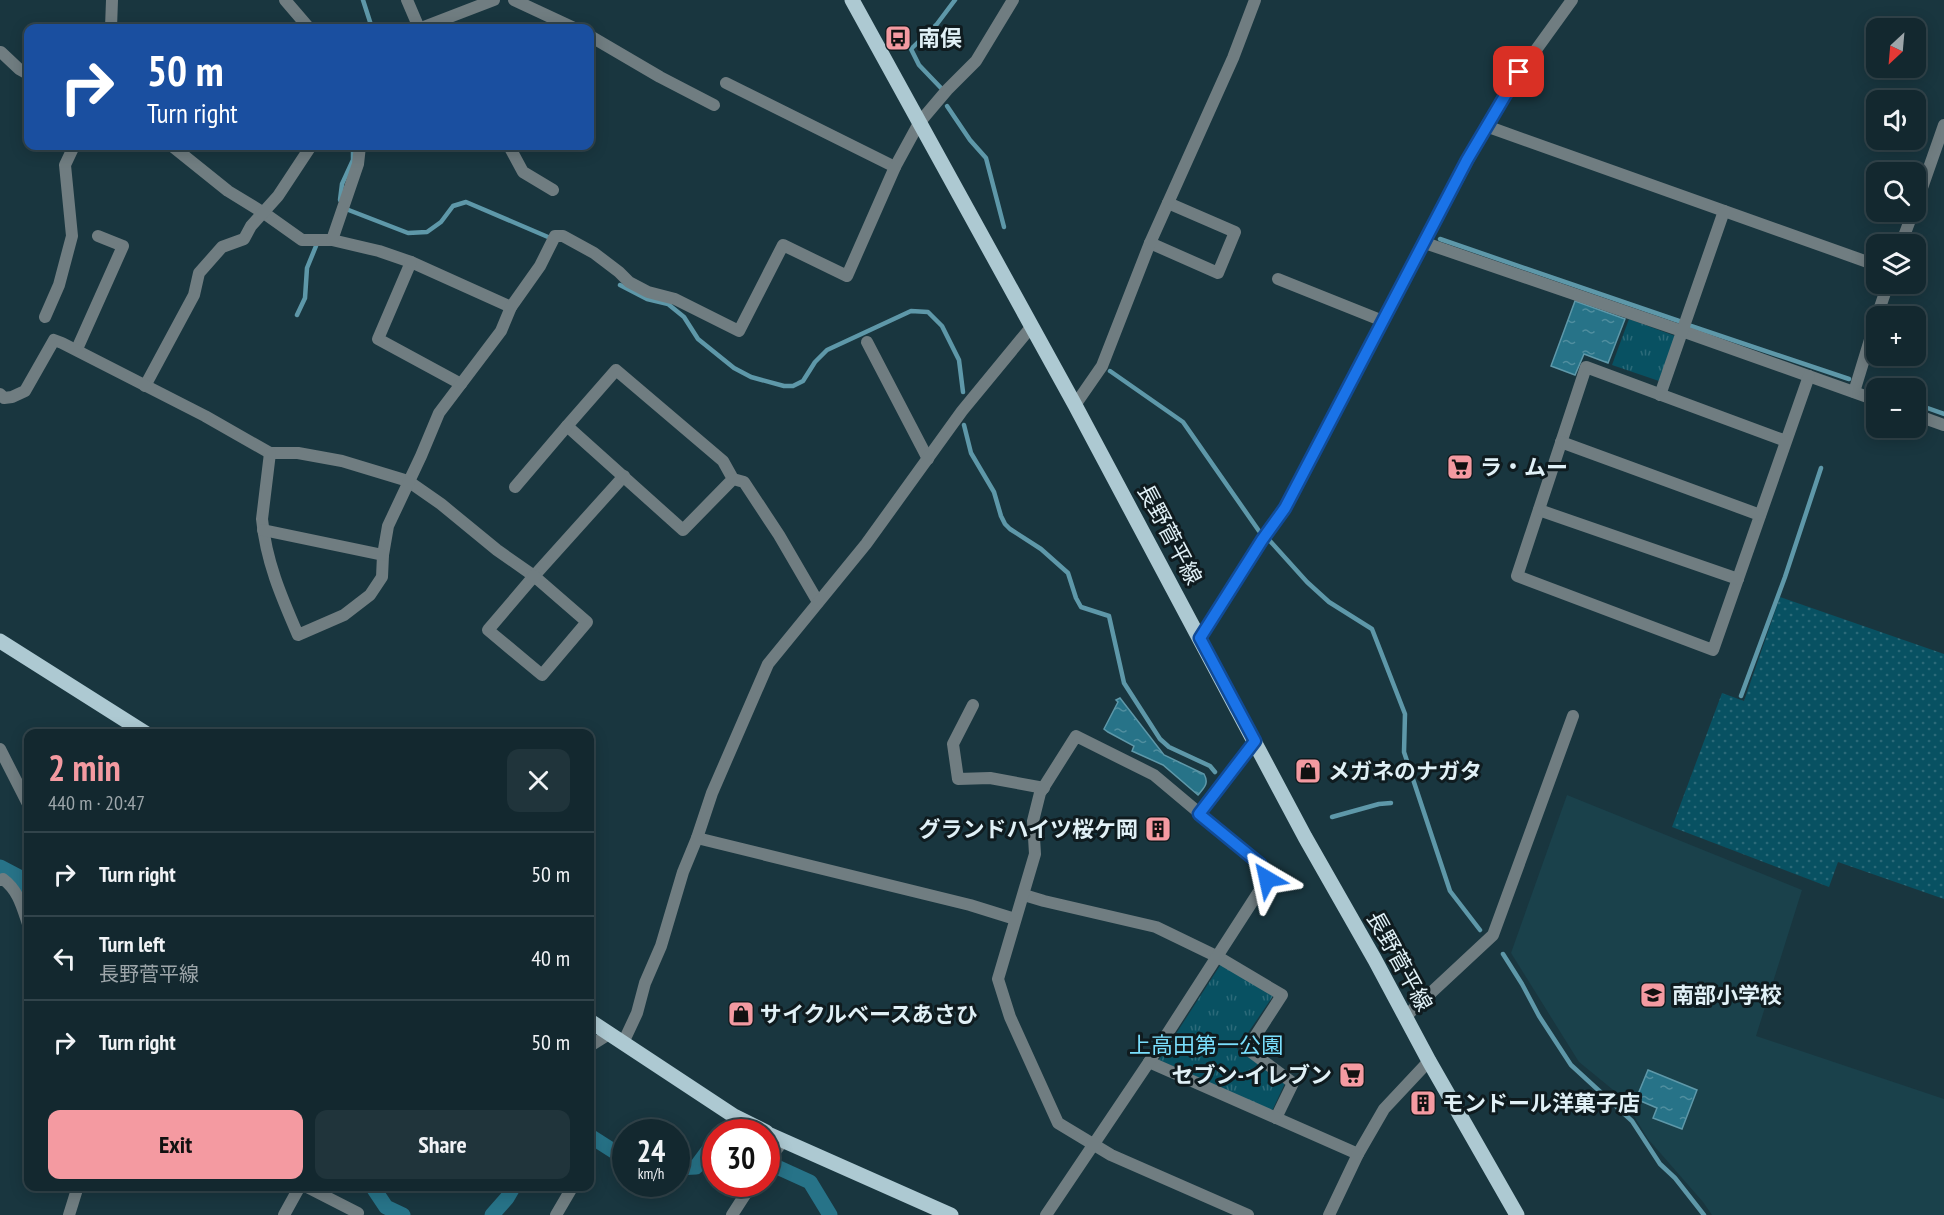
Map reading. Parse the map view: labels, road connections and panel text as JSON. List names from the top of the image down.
{
  "streets": {
    "main road": ["長野菅平線"]
  },
  "parks": ["上高田第一公園"],
  "places": {
    "bus stop": ["南俣"],
    "supermarket": ["ラ・ムー", "セブン-イレブン"],
    "shop": ["メガネのナガタ", "サイクルベースあさひ"],
    "building": ["グランドハイツ桜ケ岡", "モンドール洋菓子店"],
    "school or university": ["南部小学校"]
  },
  "north": "bottom left",
  "page": {
    "map_buttons": ["+", "−"],
    "turn": ["50 m", "Turn right"],
    "heading": ["2 min", "440 m · 20:47"],
    "list": [
      {
        "name": "Turn right",
        "value": "50 m"
      },
      {
        "name": "Turn left",
        "note": "長野菅平線",
        "value": "40 m"
      },
      {
        "name": "Turn right",
        "value": "50 m"
      }
    ],
    "buttons": ["Exit", "Share"],
    "speed": "24 km/h",
    "limit": "30"
  }
}
